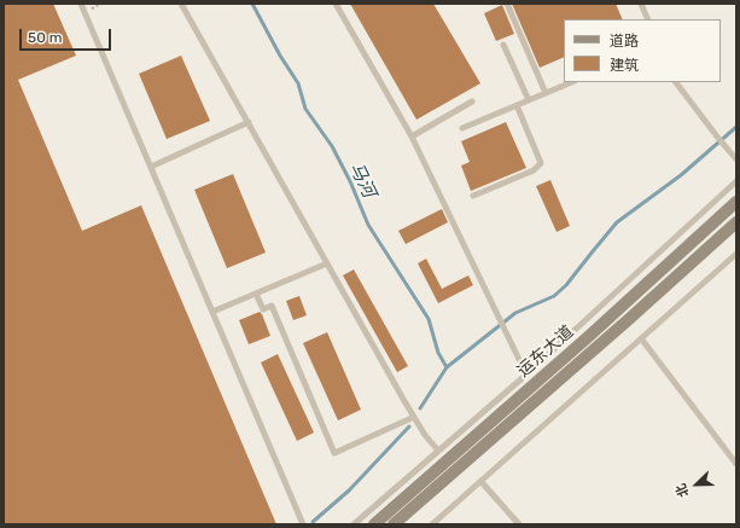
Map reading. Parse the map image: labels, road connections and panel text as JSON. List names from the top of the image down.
{
  "streets": {
    "main road": ["运东大道"]
  },
  "water": ["马河"],
  "legend": ["道路", "建筑"],
  "scale_bar": "50 m",
  "north": "bottom left"
}
